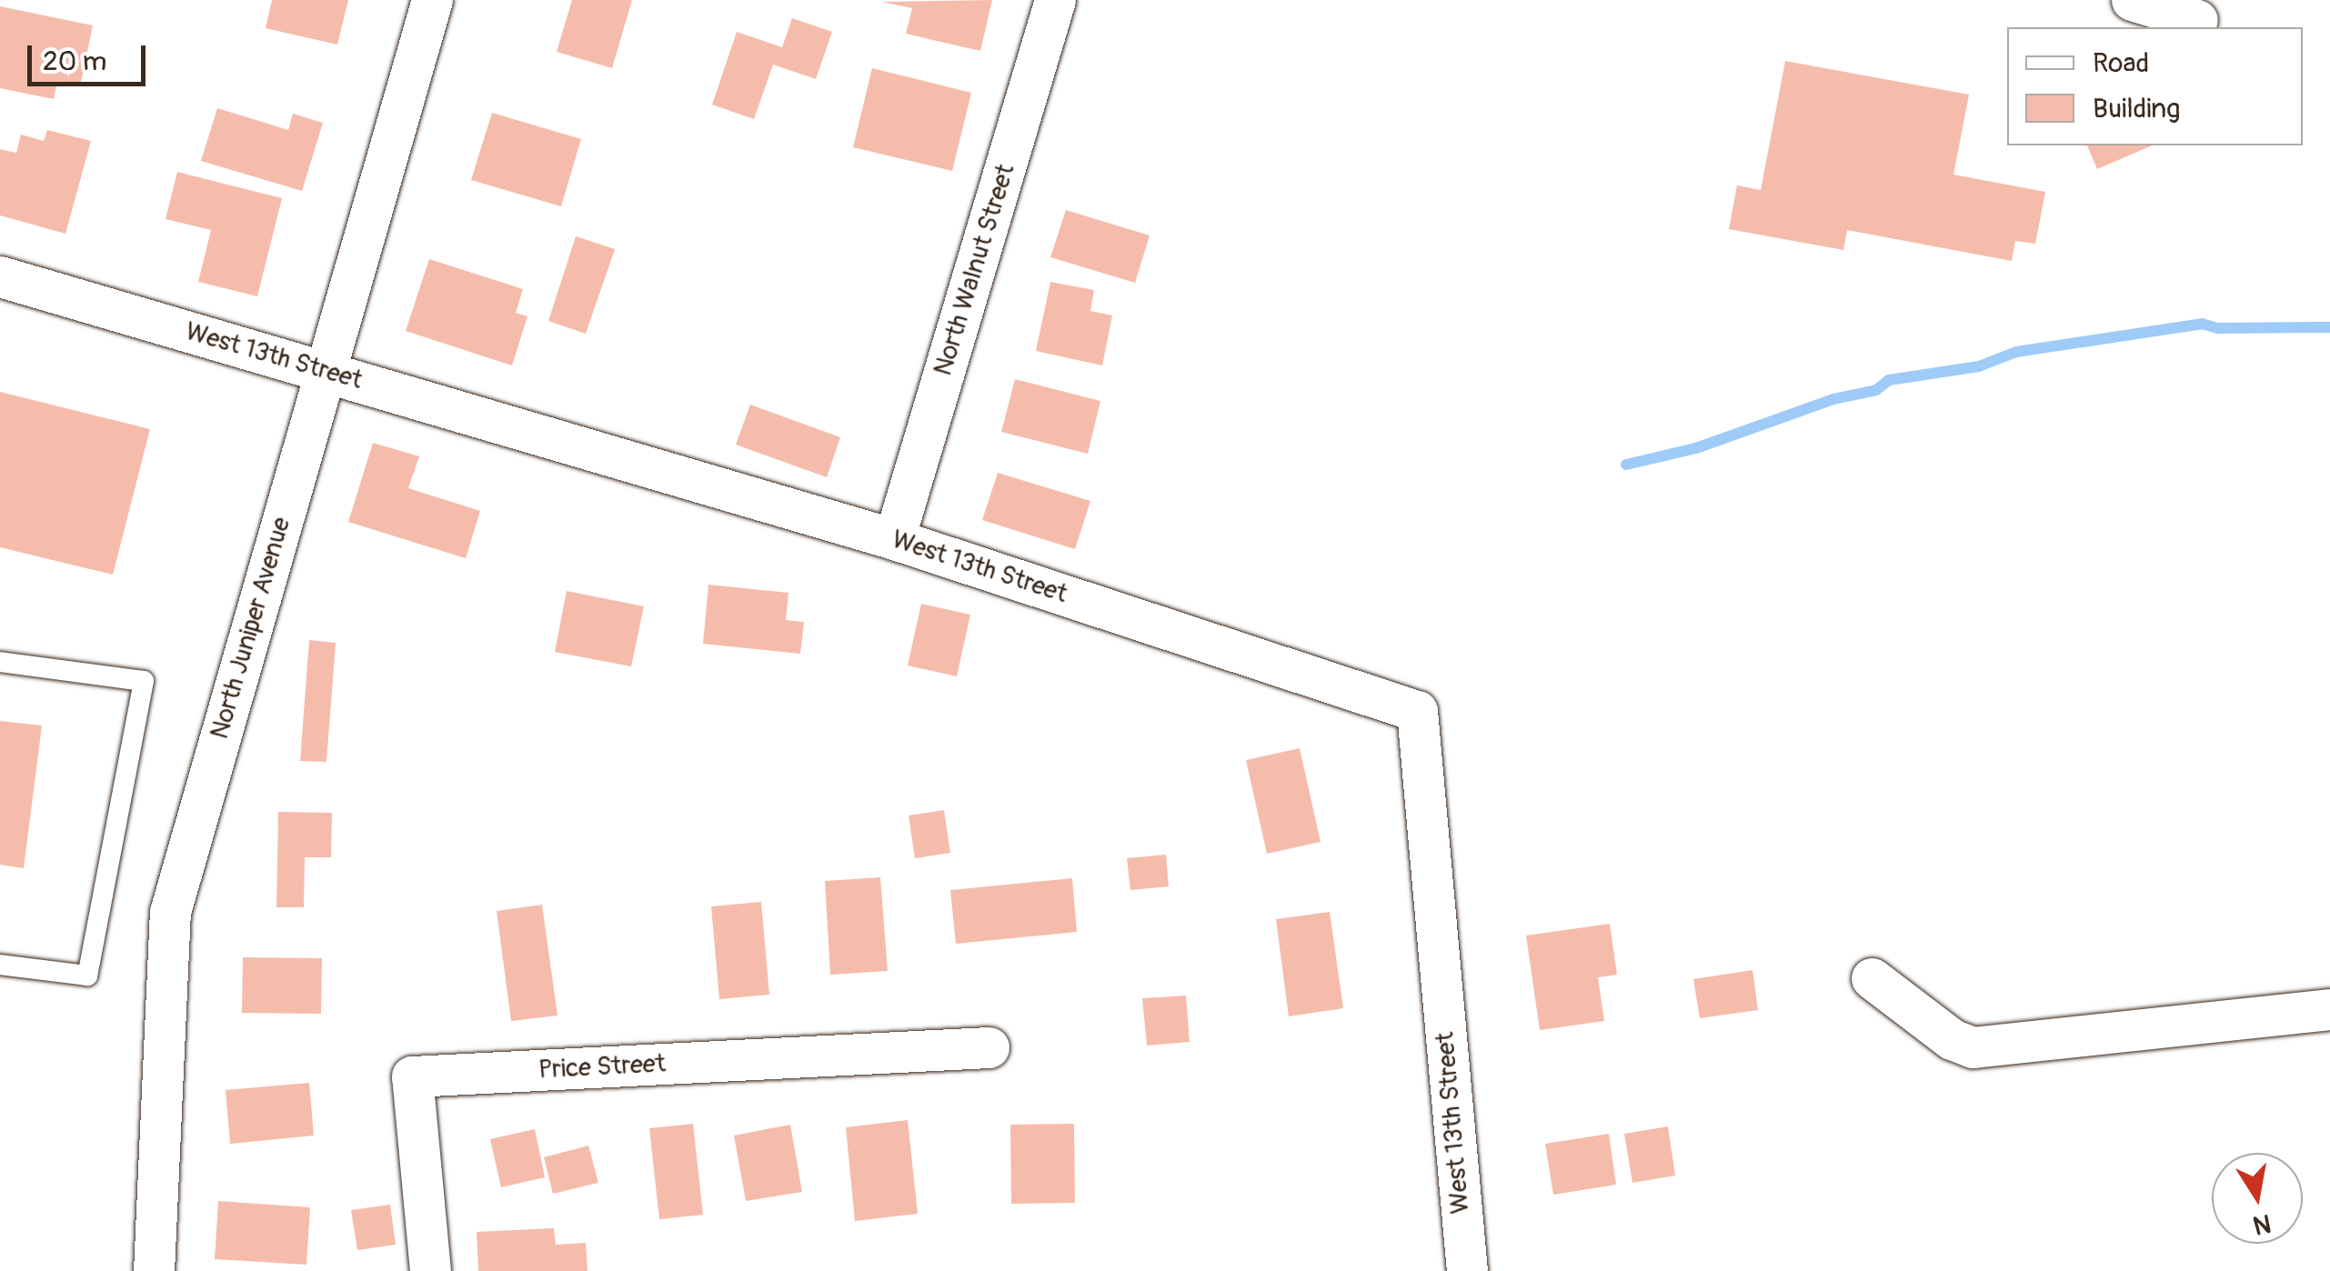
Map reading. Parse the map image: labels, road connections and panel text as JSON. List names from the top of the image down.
{
  "streets": {
    "street": [
      "North Walnut Street",
      "West 13th Street",
      "North Juniper Avenue",
      "Price Street"
    ]
  },
  "crossings": [
    ["North Walnut Street", "West 13th Street"],
    ["West 13th Street", "North Juniper Avenue"]
  ],
  "legend": ["Road", "Building"],
  "scale_bar": "20 m",
  "north": "bottom"
}
